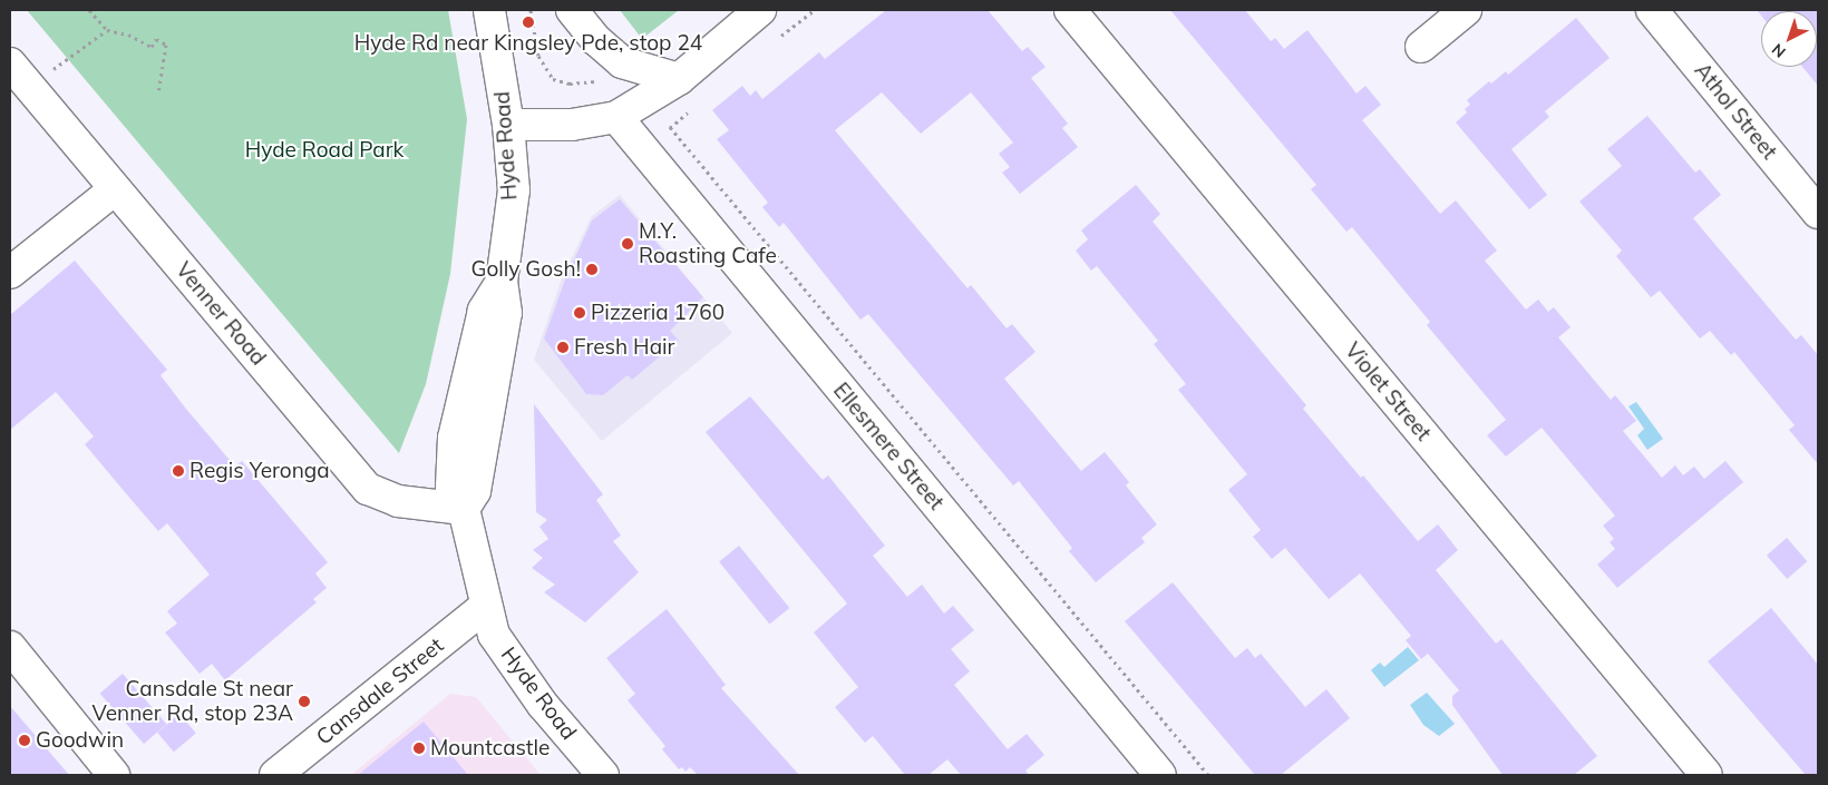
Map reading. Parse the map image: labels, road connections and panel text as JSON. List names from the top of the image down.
{
  "streets": {
    "street": [
      "Athol Street",
      "Hyde Road",
      "Venner Road",
      "Violet Street",
      "Ellesmere Street",
      "Cansdale Street"
    ]
  },
  "crossings": [
    ["Hyde Road", "Venner Road"],
    ["Hyde Road", "Cansdale Street"]
  ],
  "parks": ["Hyde Road Park"],
  "places": [
    "Hyde Rd near Kingsley Pde, stop 24",
    "M.Y. Roasting Cafe",
    "Golly Gosh!",
    "Pizzeria 1760",
    "Fresh Hair",
    "Regis Yeronga",
    "Cansdale St near Venner Rd, stop 23A",
    "Goodwin",
    "Mountcastle"
  ],
  "north": "bottom left"
}
